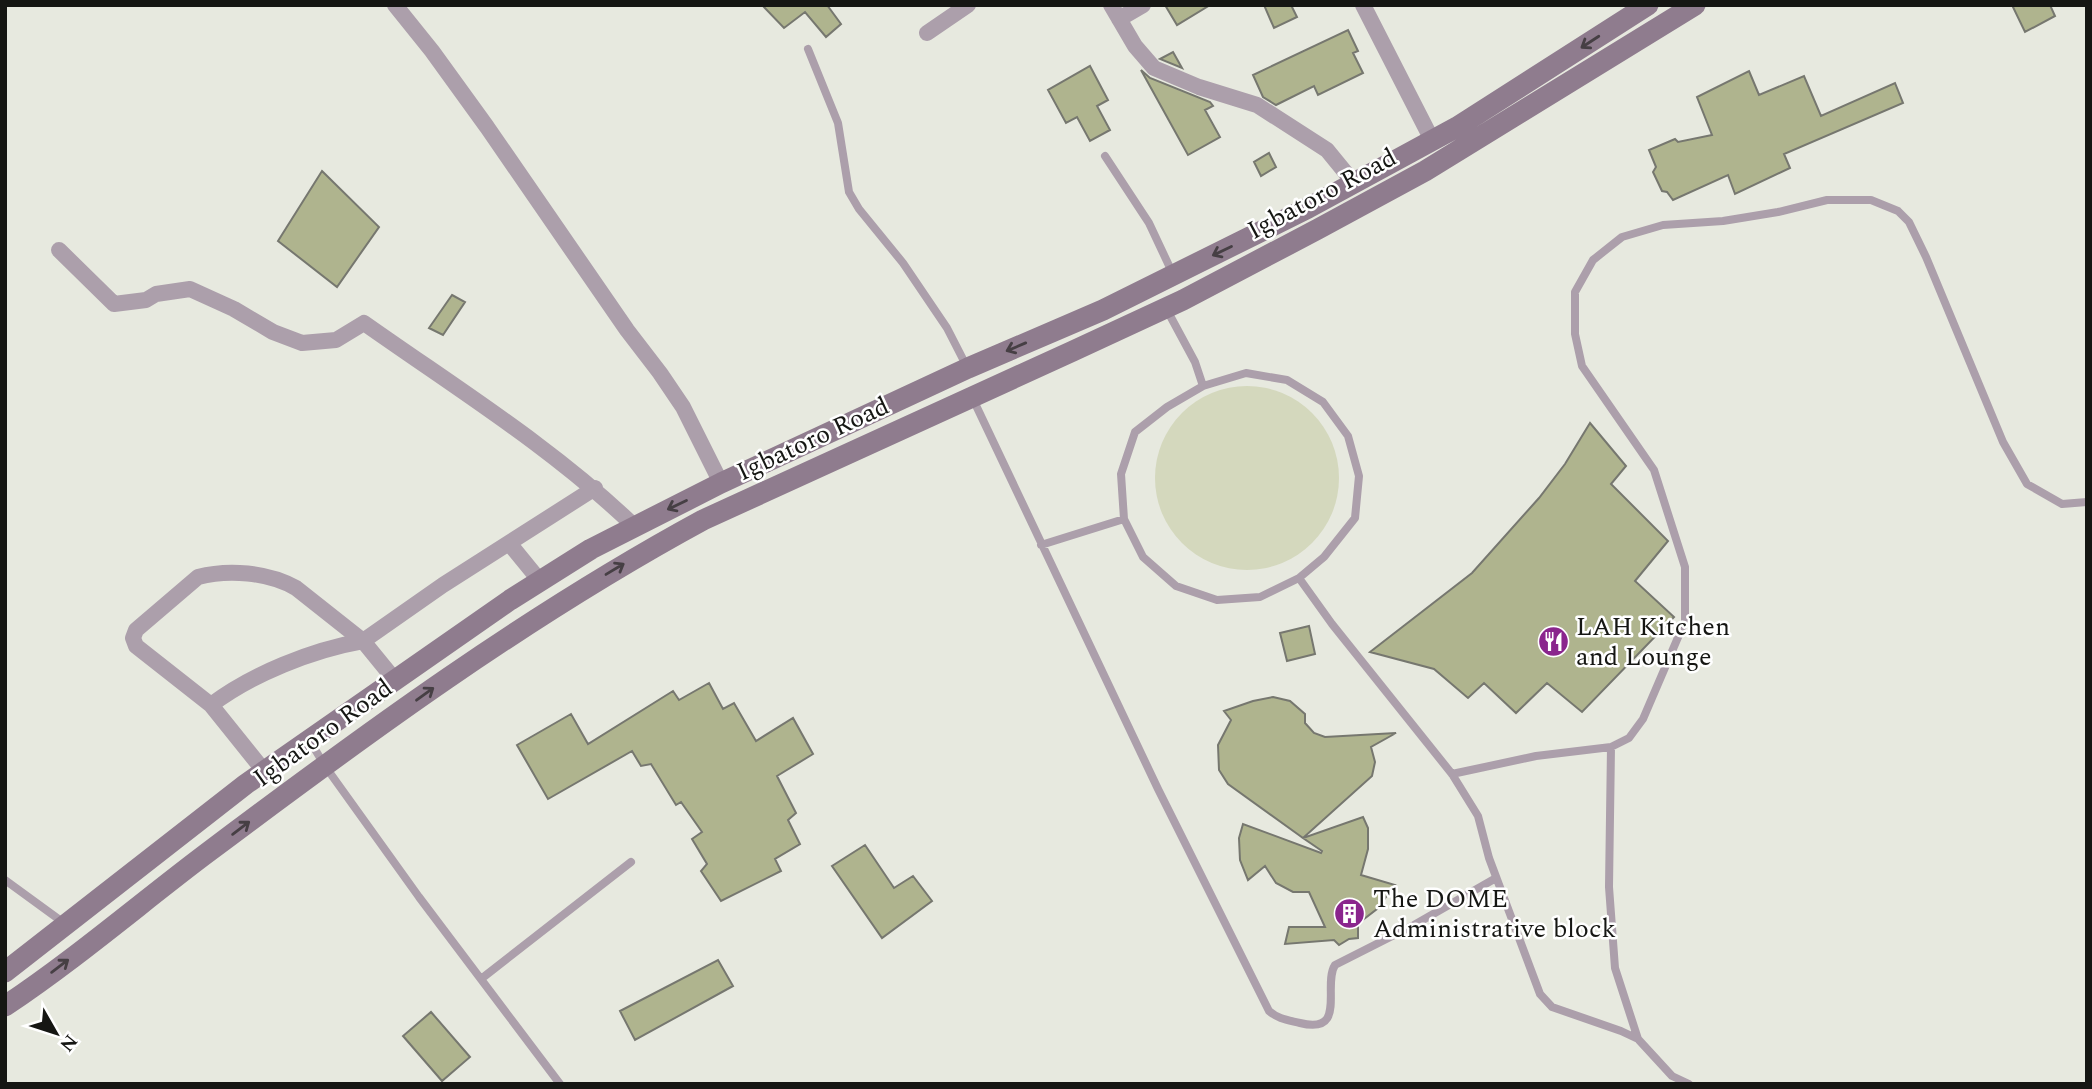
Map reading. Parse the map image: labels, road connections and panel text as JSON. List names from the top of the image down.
{
  "streets": {
    "street": ["Igbatoro Road"]
  },
  "places": {
    "restaurant": ["LAH Kitchen and Lounge"],
    "building": ["The DOME Administrative block"]
  },
  "north": "bottom right"
}
